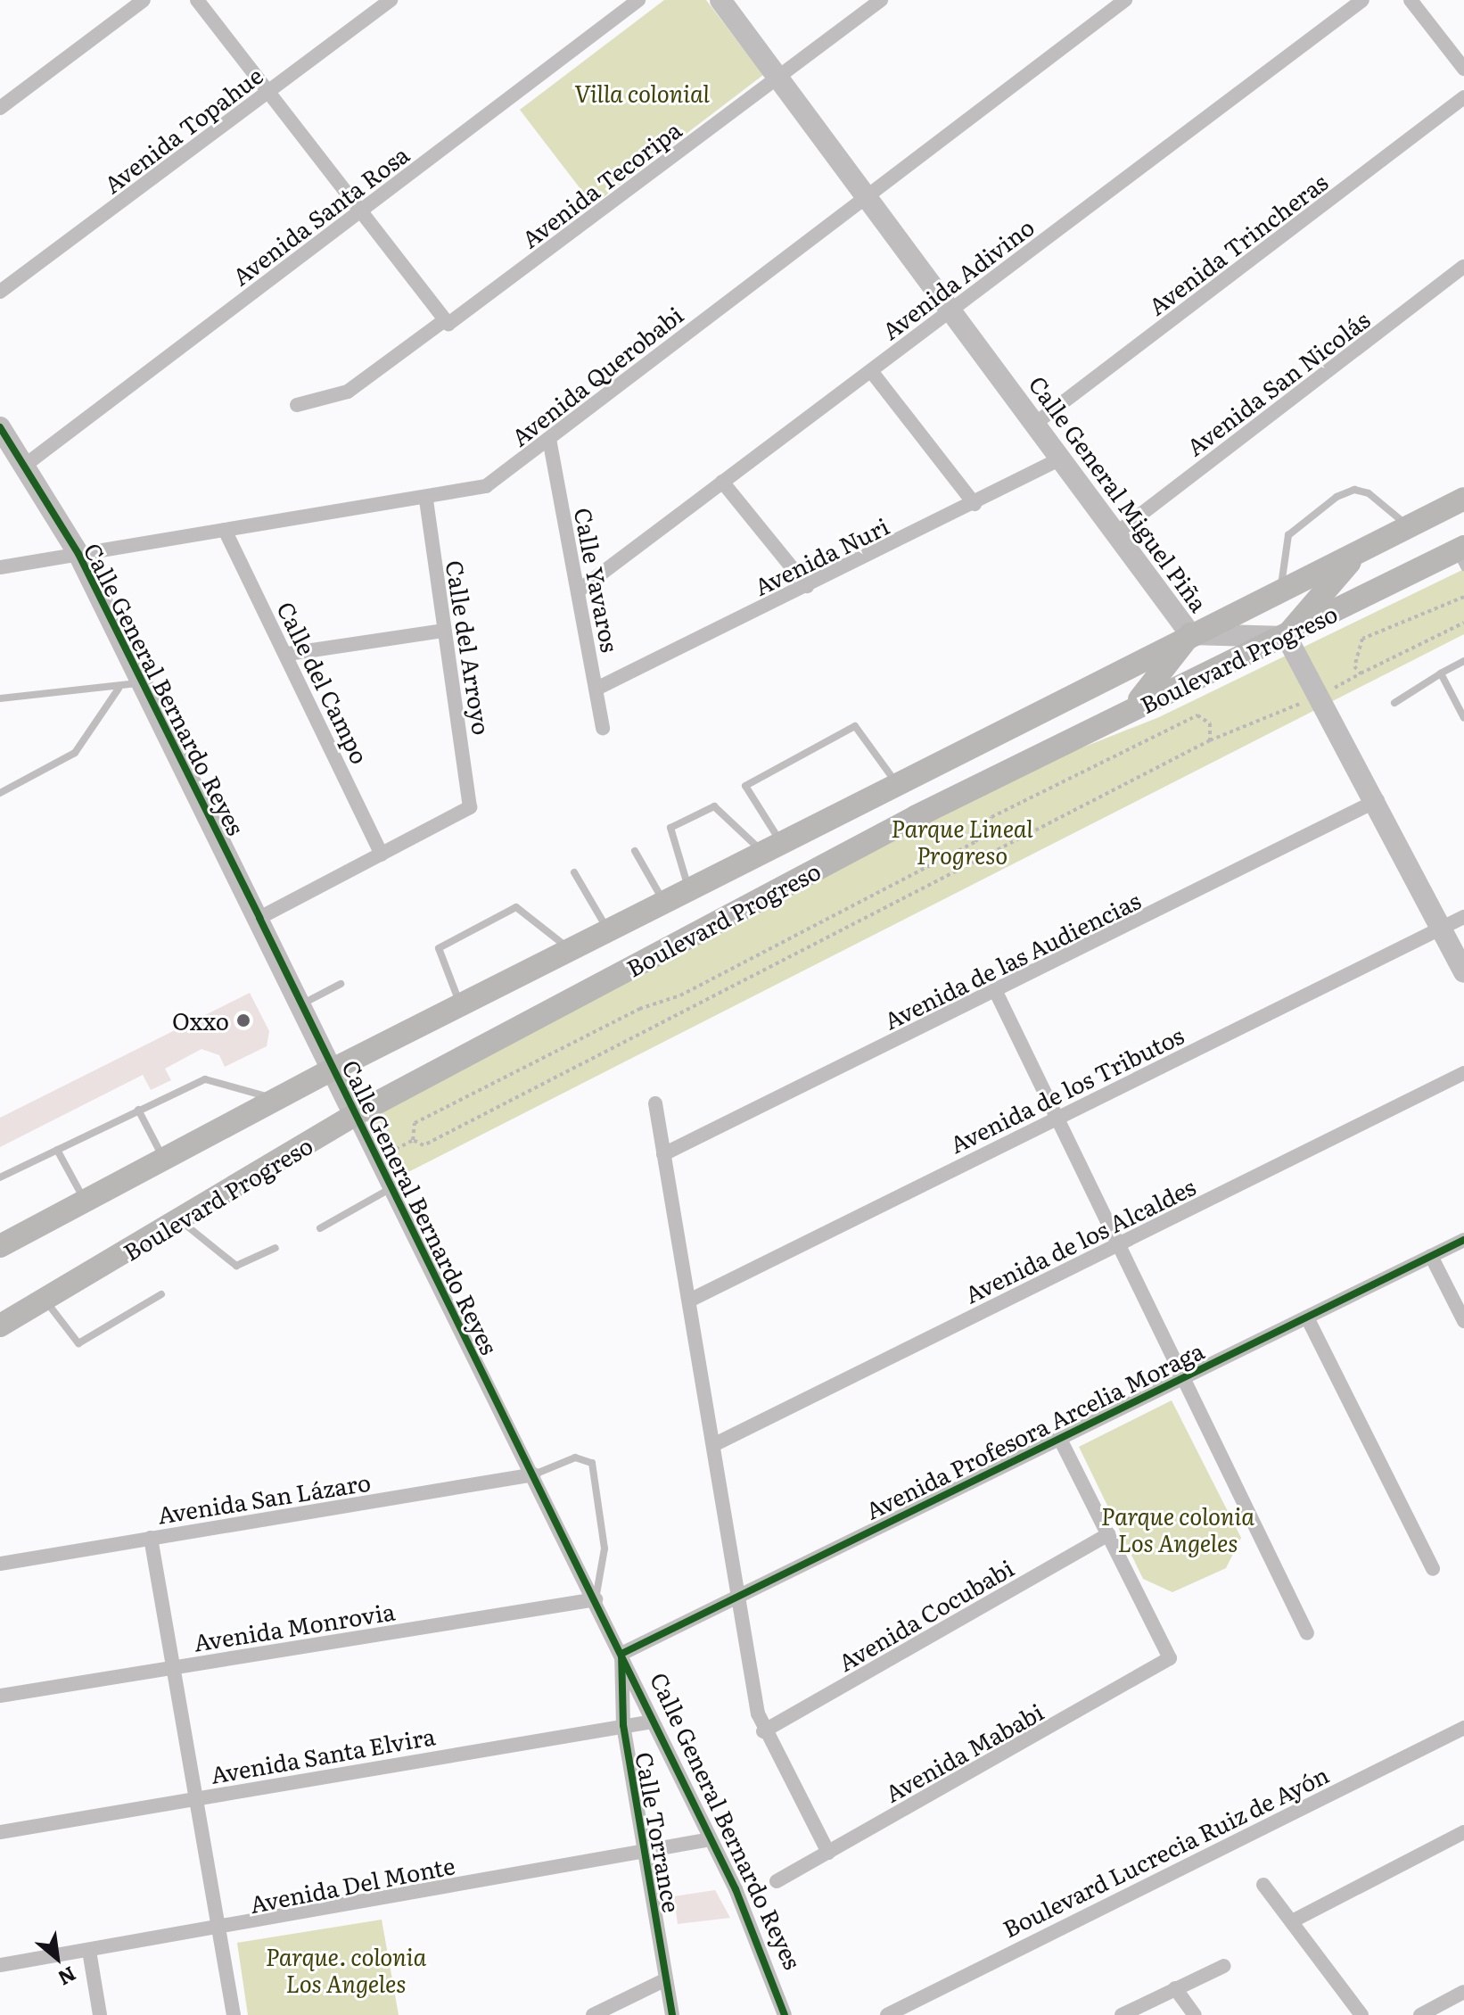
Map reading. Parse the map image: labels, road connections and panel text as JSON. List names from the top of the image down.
{
  "streets": {
    "main road": ["Boulevard Progreso"],
    "street": [
      "Avenida Topahue",
      "Avenida Tecoripa",
      "Avenida Santa Rosa",
      "Avenida Trincheras",
      "Avenida Adivino",
      "Avenida Querobabi",
      "Avenida San Nicolás",
      "Calle General Miguel Piña",
      "Avenida Nuri",
      "Calle Yavaros",
      "Calle del Arroyo",
      "Calle del Campo",
      "Calle General Bernardo Reyes",
      "Avenida de las Audiencias",
      "Avenida de los Tributos",
      "Avenida de los Alcaldes",
      "Avenida Profesora Arcelia Moraga",
      "Avenida San Lázaro",
      "Avenida Cocubabi",
      "Avenida Monrovia",
      "Avenida Mababi",
      "Avenida Santa Elvira",
      "Calle Torrance",
      "Boulevard Lucrecia Ruiz de Ayón",
      "Avenida Del Monte"
    ]
  },
  "crossings": [
    ["Avenida Tecoripa", "Calle General Miguel Piña"],
    ["Avenida Santa Rosa", "Calle General Bernardo Reyes"],
    ["Avenida Trincheras", "Calle General Miguel Piña"],
    ["Avenida Adivino", "Calle General Miguel Piña"],
    ["Avenida Adivino", "Calle Yavaros"],
    ["Avenida Querobabi", "Calle General Miguel Piña"],
    ["Avenida Querobabi", "Calle Yavaros"],
    ["Avenida Querobabi", "Calle del Arroyo"],
    ["Avenida Querobabi", "Calle del Campo"],
    ["Avenida Querobabi", "Calle General Bernardo Reyes"],
    ["Avenida San Nicolás", "Calle General Miguel Piña"],
    ["Calle General Miguel Piña", "Avenida Nuri"],
    ["Calle General Miguel Piña", "Boulevard Progreso"],
    ["Avenida Nuri", "Calle Yavaros"],
    ["Calle del Arroyo", "Calle del Campo"],
    ["Boulevard Progreso", "Calle General Bernardo Reyes"],
    ["Calle General Bernardo Reyes", "Avenida Profesora Arcelia Moraga"],
    ["Calle General Bernardo Reyes", "Avenida San Lázaro"],
    ["Calle General Bernardo Reyes", "Avenida Monrovia"],
    ["Calle General Bernardo Reyes", "Avenida Santa Elvira"],
    ["Calle General Bernardo Reyes", "Calle Torrance"],
    ["Calle General Bernardo Reyes", "Avenida Del Monte"],
    ["Avenida Profesora Arcelia Moraga", "Calle Torrance"],
    ["Avenida Cocubabi", "Avenida Mababi"],
    ["Avenida Santa Elvira", "Calle Torrance"],
    ["Calle Torrance", "Avenida Del Monte"]
  ],
  "parks": [
    "Villa colonial",
    "Parque Lineal Progreso",
    "Parque colonia Los Angeles",
    "Parque. colonia Los Angeles"
  ],
  "places": ["Oxxo"],
  "north": "bottom right"
}
